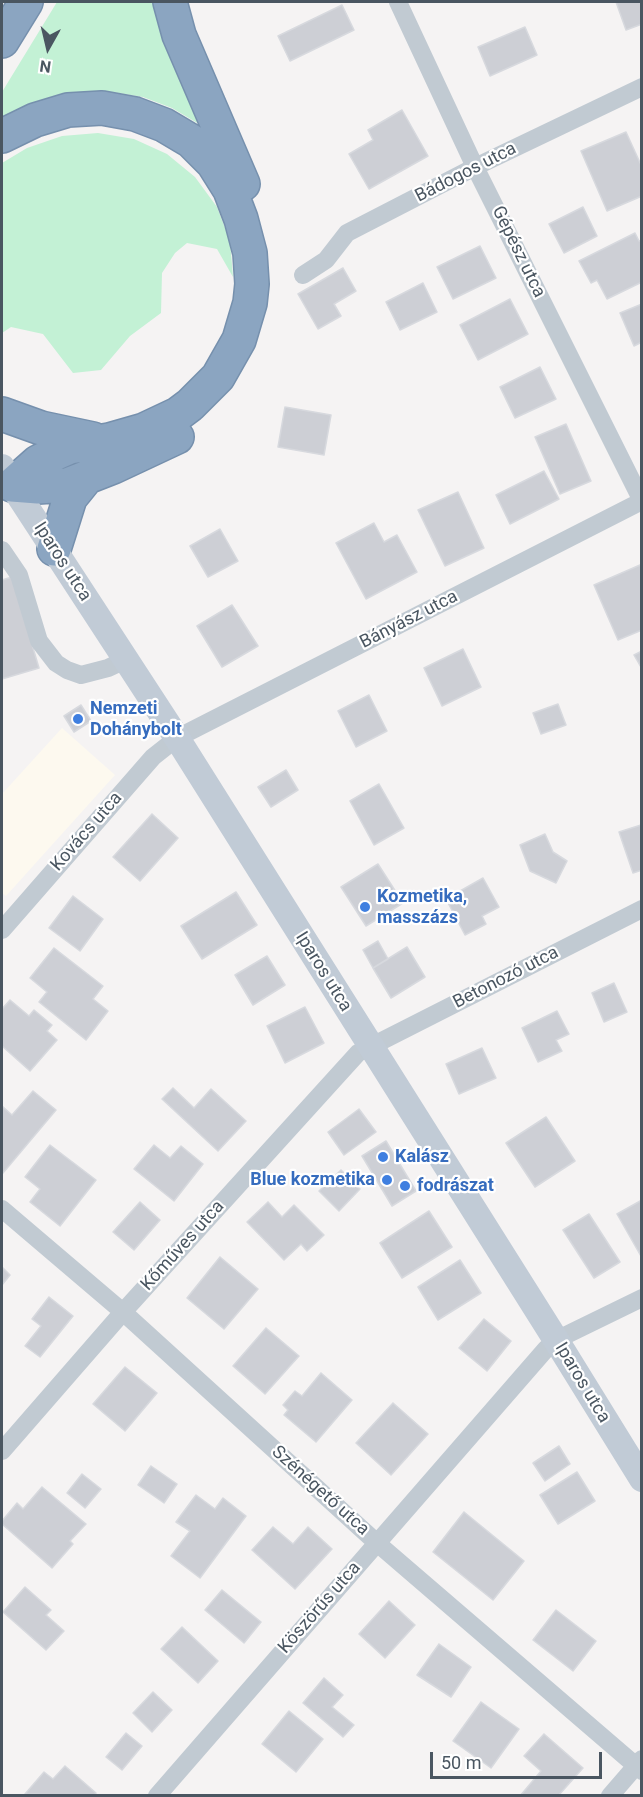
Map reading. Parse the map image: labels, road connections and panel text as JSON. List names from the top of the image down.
{
  "streets": {
    "street": [
      "Bádogos utca",
      "Gépész utca",
      "Iparos utca",
      "Bányász utca",
      "Kovács utca",
      "Betonozó utca",
      "Kőműves utca",
      "Szénégető utca",
      "Köszörűs utca"
    ]
  },
  "crossings": [
    ["Bádogos utca", "Gépész utca"],
    ["Gépész utca", "Bányász utca"],
    ["Iparos utca", "Bányász utca"],
    ["Iparos utca", "Kovács utca"],
    ["Iparos utca", "Betonozó utca"],
    ["Iparos utca", "Kőműves utca"],
    ["Iparos utca", "Köszörűs utca"],
    ["Bányász utca", "Kovács utca"],
    ["Betonozó utca", "Kőműves utca"],
    ["Kőműves utca", "Szénégető utca"],
    ["Szénégető utca", "Köszörűs utca"]
  ],
  "places": [
    "Nemzeti Dohánybolt",
    "Kozmetika, masszázs",
    "Kalász",
    "Blue kozmetika",
    "fodrászat"
  ],
  "scale_bar": "50 m",
  "north": "bottom"
}
